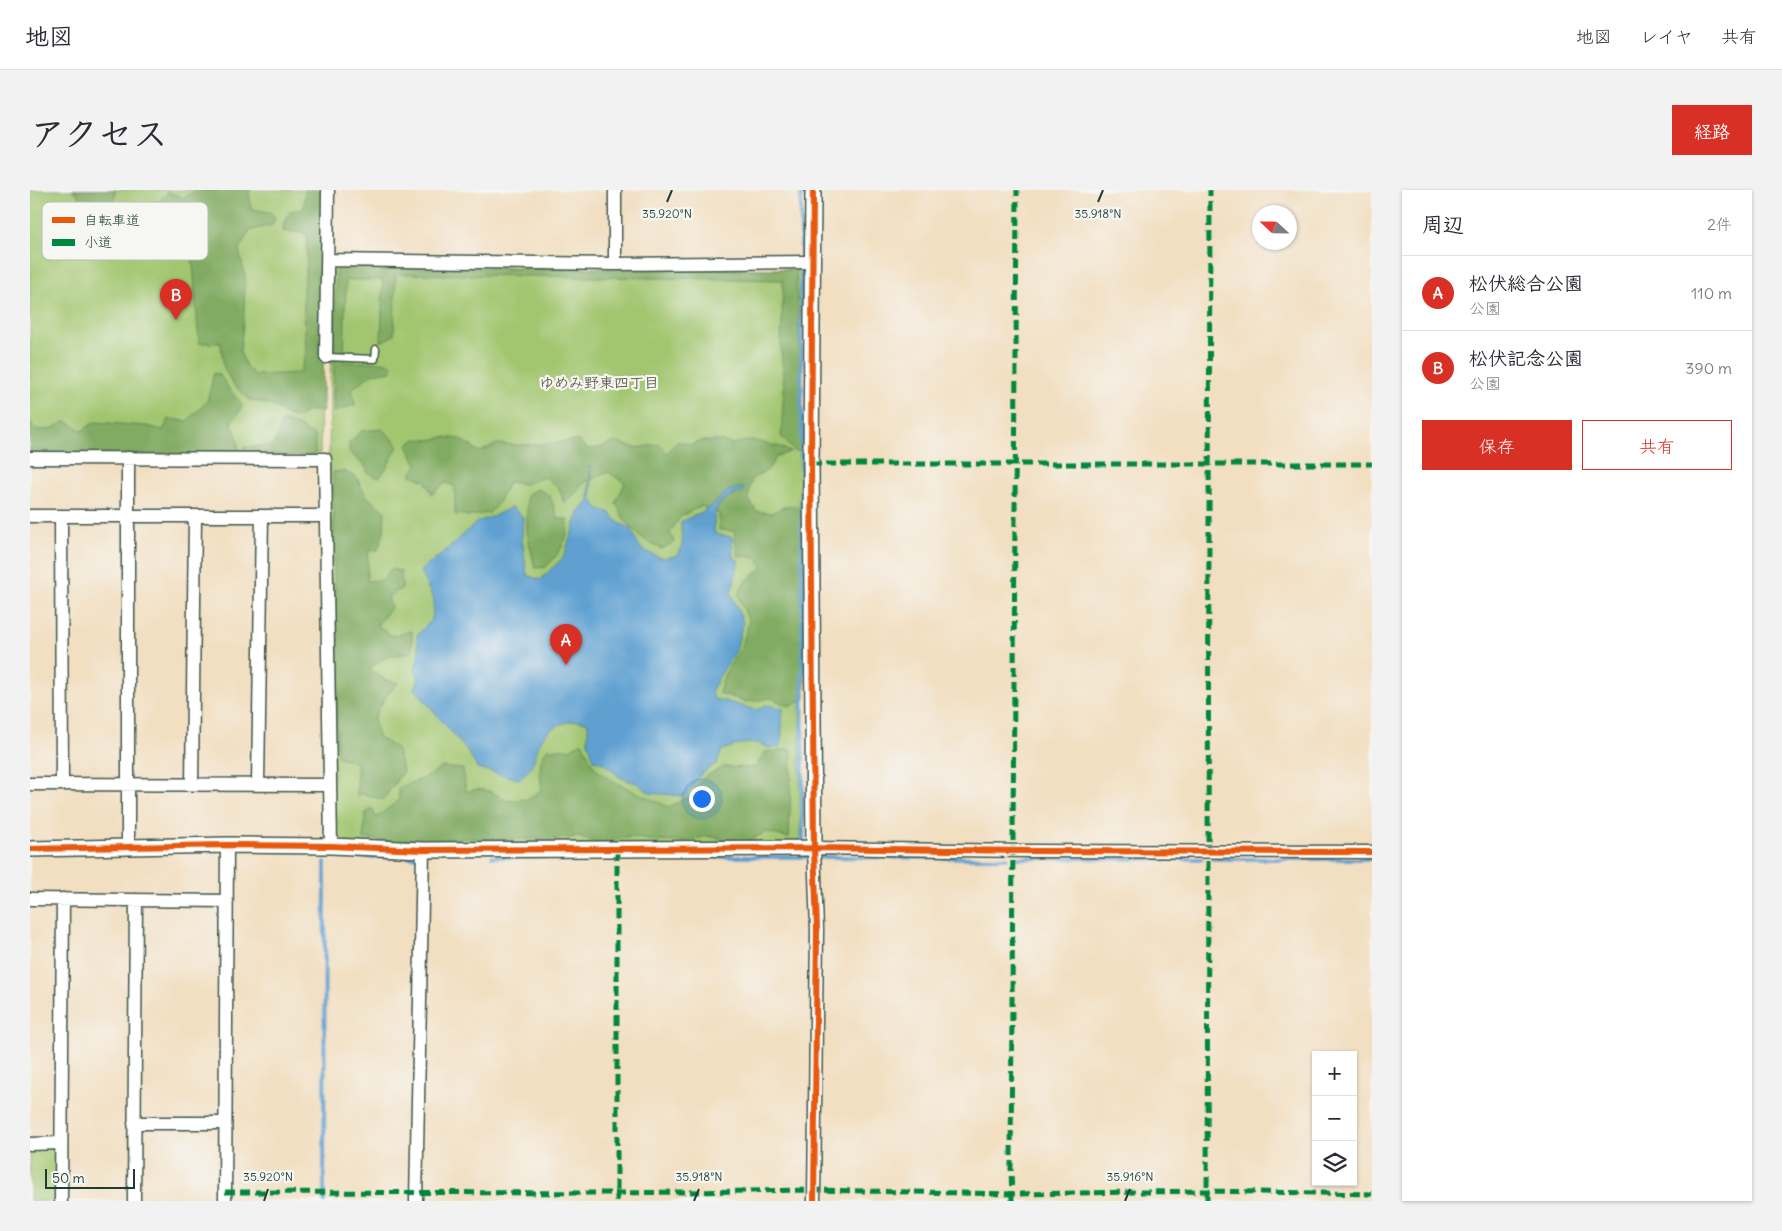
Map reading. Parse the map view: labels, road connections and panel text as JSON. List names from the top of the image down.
{
  "districts": ["ゆめみ野東四丁目"],
  "legend": ["自転車道", "小道"],
  "scale_bar": "50 m",
  "north": "left",
  "page": {
    "header": "地図",
    "nav": ["地図", "レイヤ", "共有"],
    "title": "アクセス",
    "buttons": [
      "経路",
      ["保存", "共有"]
    ],
    "heading": ["周辺", "2件"],
    "list": [
      {
        "mark": "A",
        "name": "松伏総合公園",
        "note": "公園",
        "value": "110 m"
      },
      {
        "mark": "B",
        "name": "松伏記念公園",
        "note": "公園",
        "value": "390 m"
      }
    ],
    "pins": ["B", "A"],
    "map_buttons": ["+", "−"],
    "scale": "50 m"
  },
  "coordinates": ["35.920°N", "35.918°N", "35.916°N"]
}
